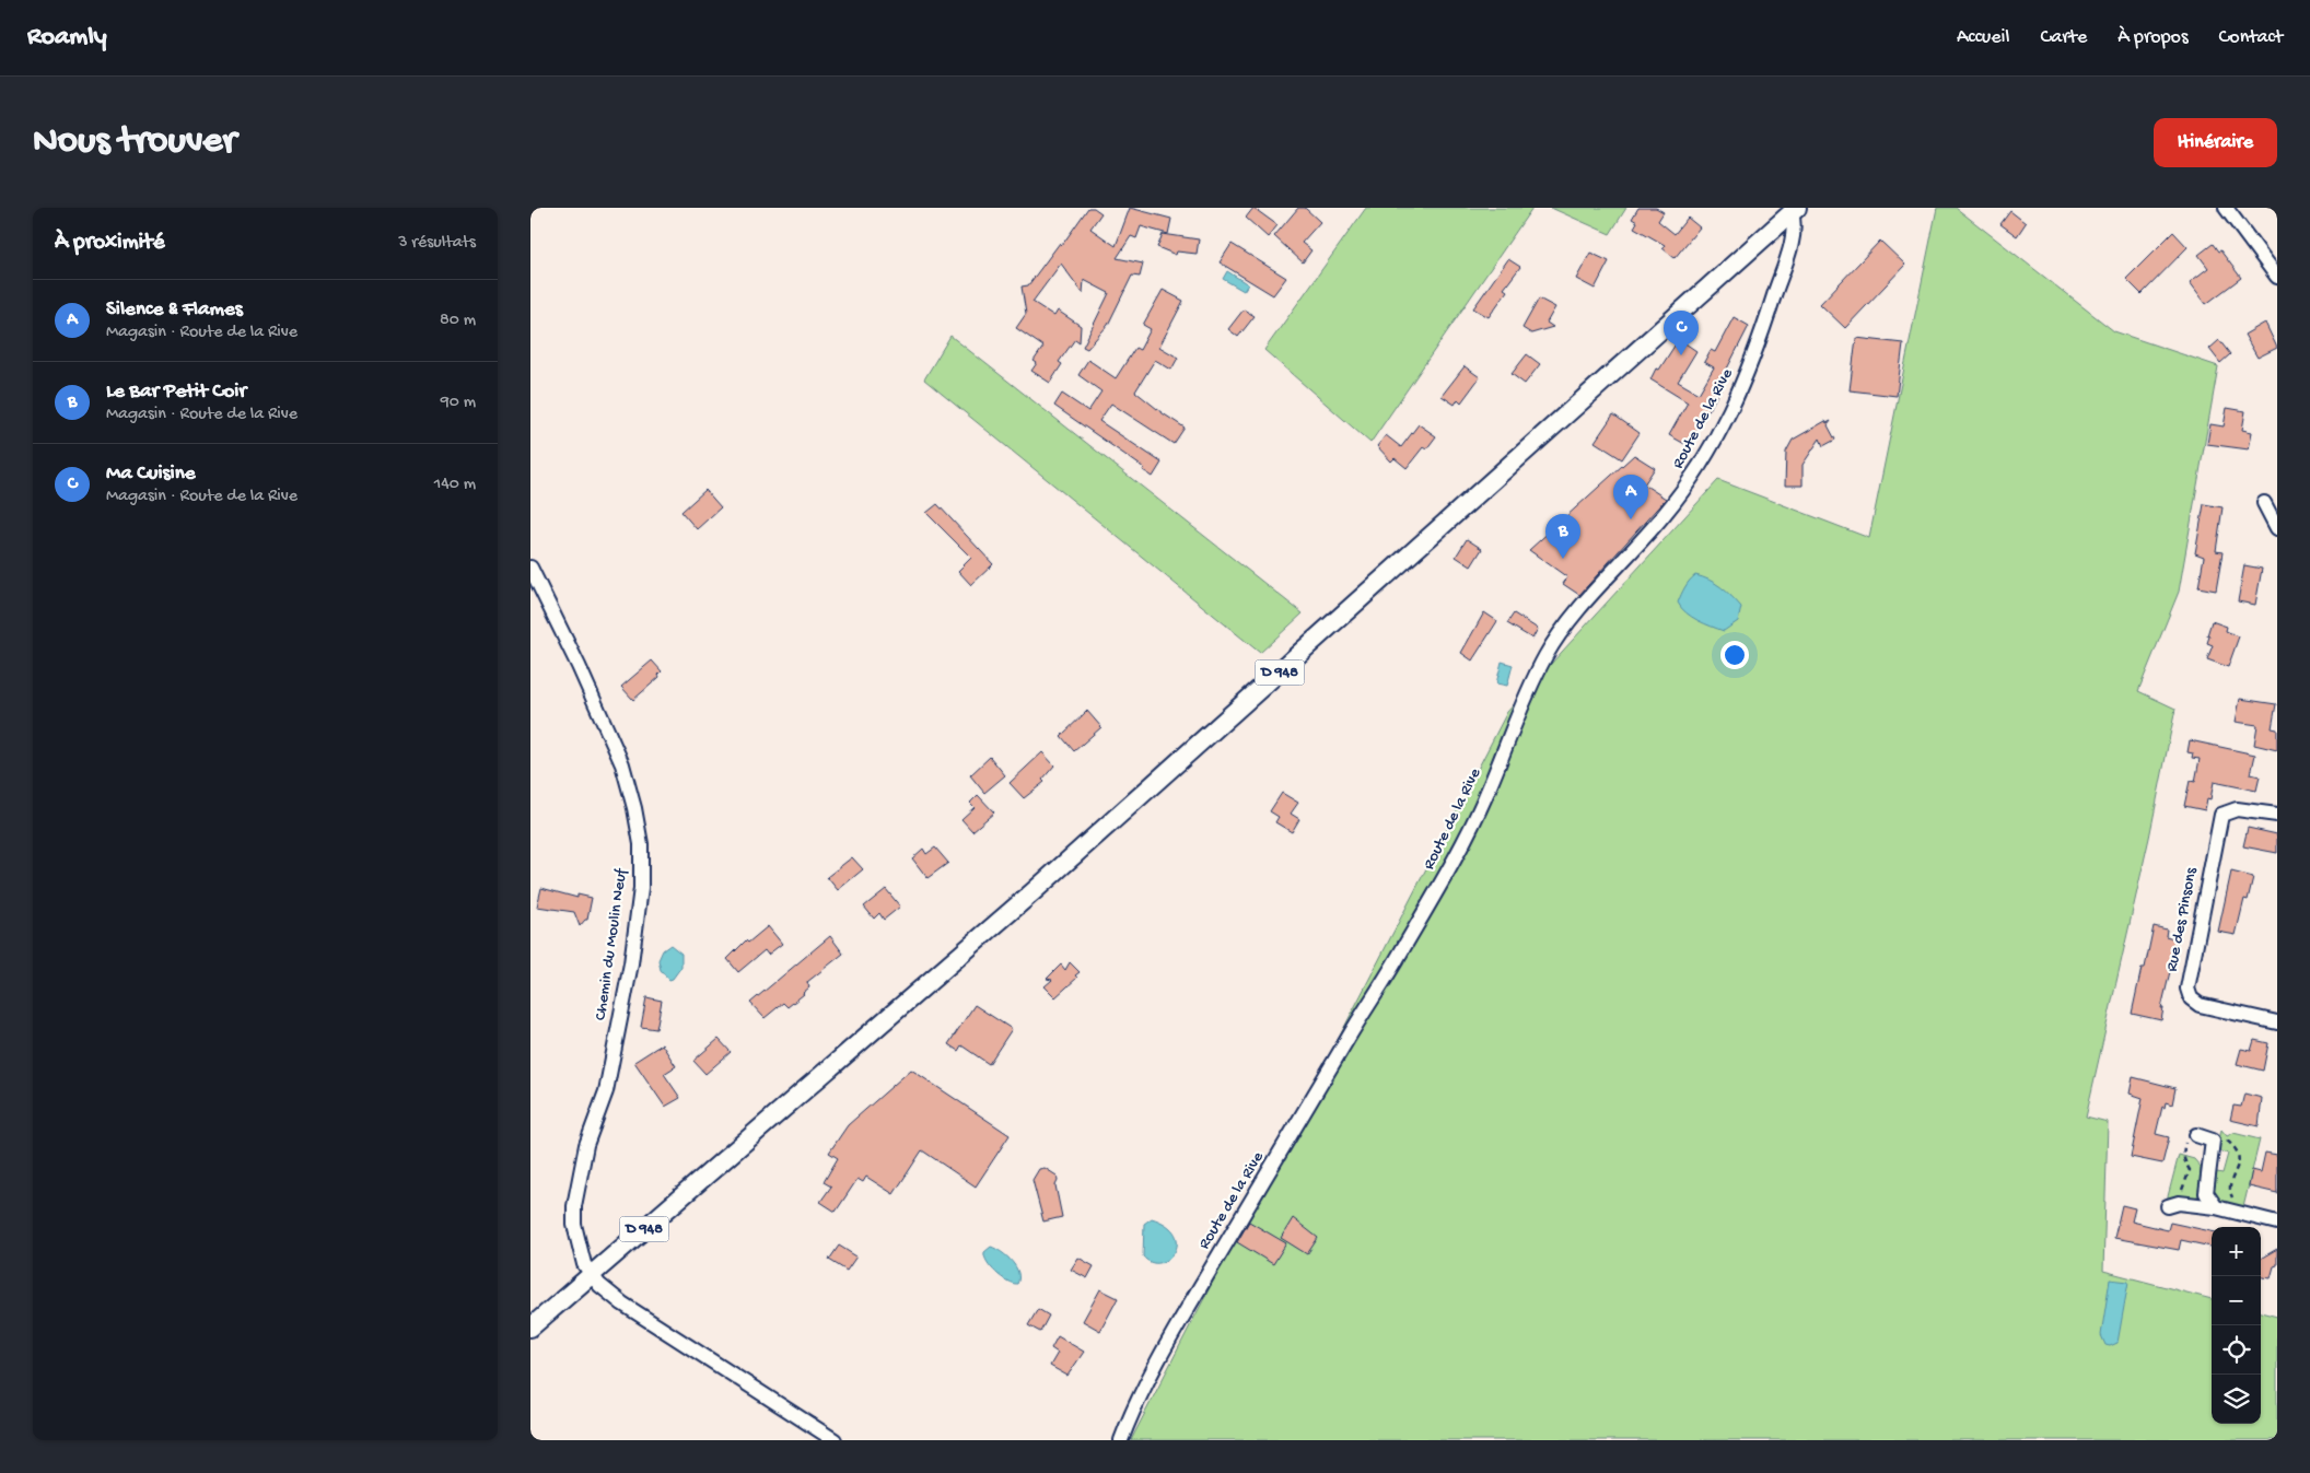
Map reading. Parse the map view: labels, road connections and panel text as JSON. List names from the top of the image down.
{
  "streets": {
    "main road": ["D 948"],
    "street": ["Route de la Rive", "Rue des Pinsons", "Chemin du Moulin Neuf"]
  },
  "crossings": [
    ["Route de la Rive", "D 948"],
    ["D 948", "Chemin du Moulin Neuf"]
  ],
  "page": {
    "header": "Roamly",
    "nav": [
      "Accueil",
      "Carte",
      "À propos",
      "Contact"
    ],
    "buttons": "Itinéraire",
    "title": "Nous trouver",
    "heading": ["À proximité", "3 résultats"],
    "list": [
      {
        "mark": "A",
        "name": "Silence & Flames",
        "note": "Magasin · Route de la Rive",
        "value": "80 m"
      },
      {
        "mark": "B",
        "name": "Le Bar Petit Coir",
        "note": "Magasin · Route de la Rive",
        "value": "90 m"
      },
      {
        "mark": "C",
        "name": "Ma Cuisine",
        "note": "Magasin · Route de la Rive",
        "value": "140 m"
      }
    ],
    "pins": ["C", "A", "B"],
    "map_buttons": ["+", "−"]
  }
}
